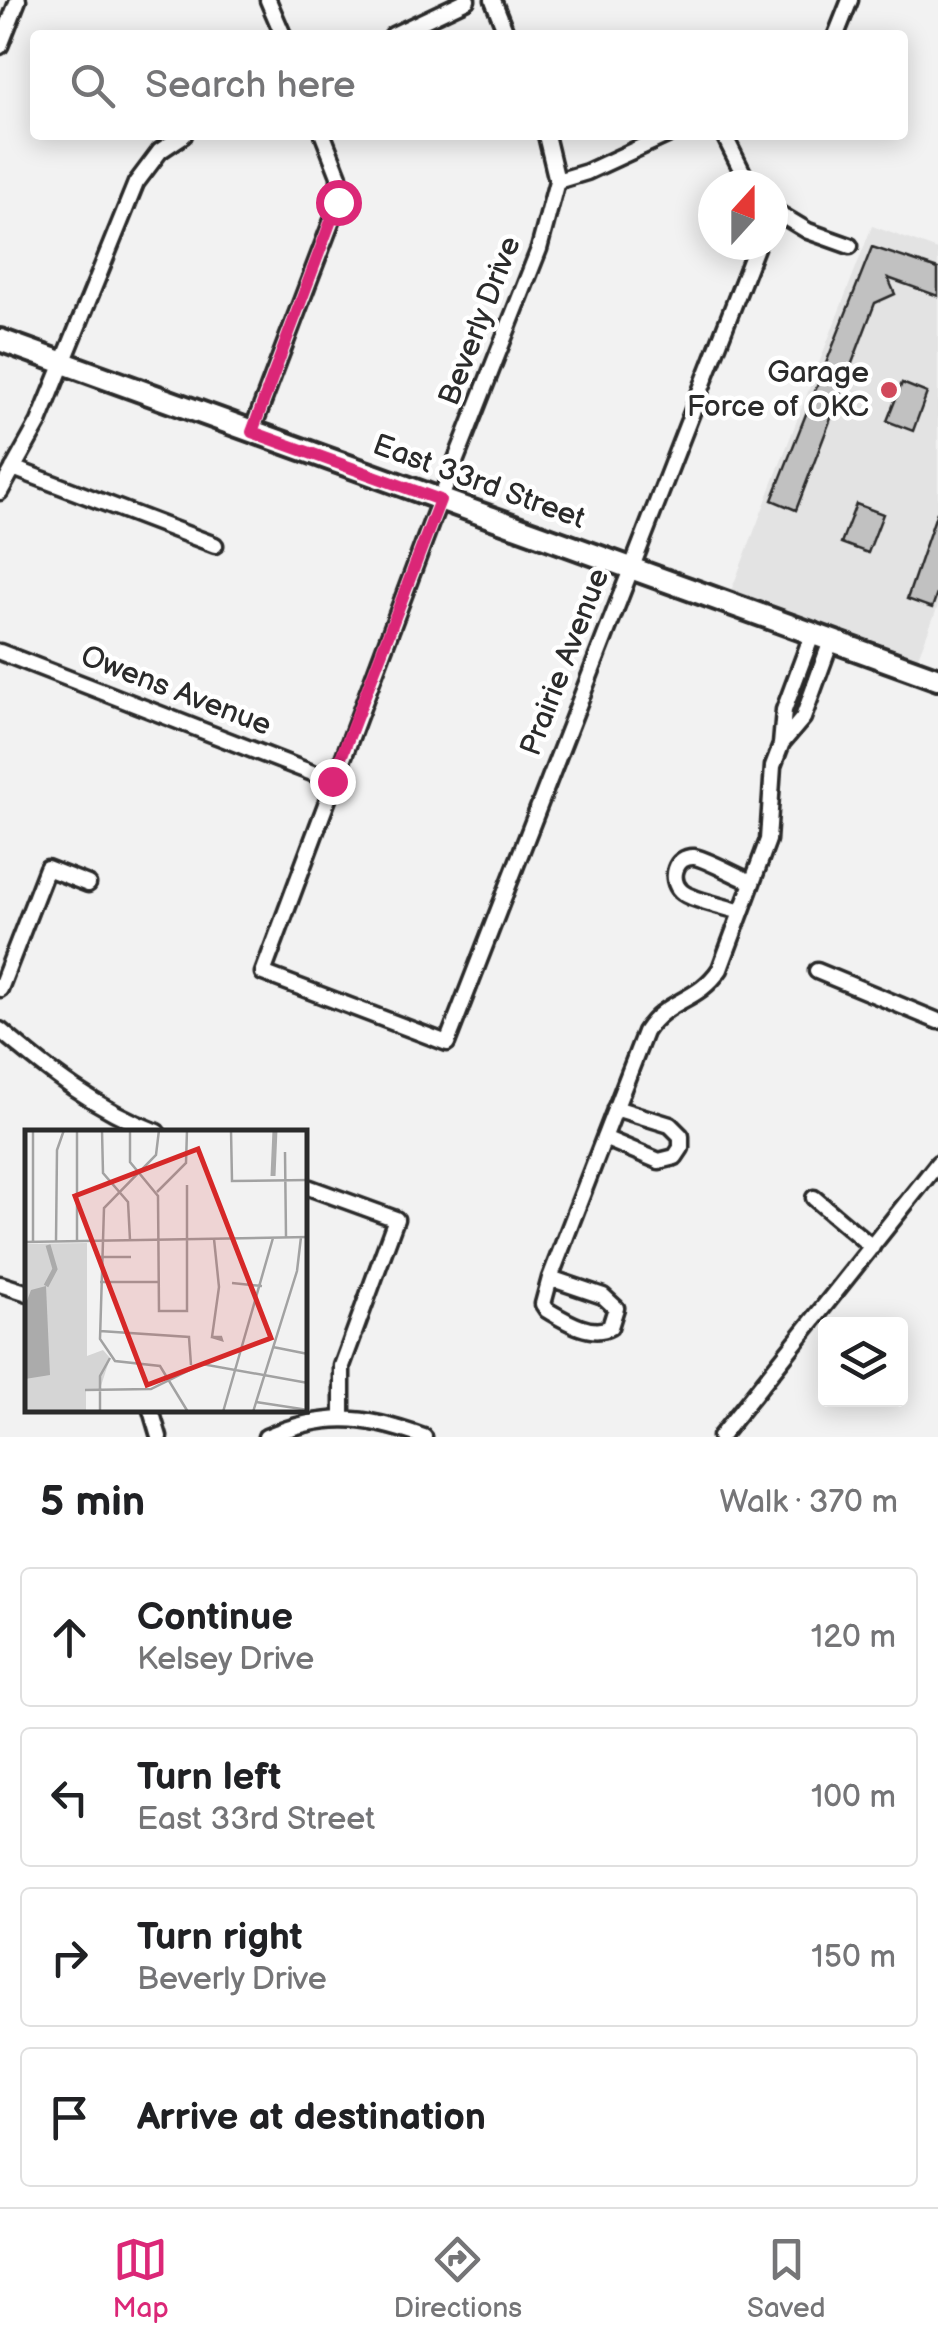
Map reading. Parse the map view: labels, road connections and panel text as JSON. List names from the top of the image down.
{
  "streets": {
    "street": [
      "Beverly Drive",
      "East 33rd Street",
      "Prairie Avenue",
      "Owens Avenue"
    ]
  },
  "crossings": [
    ["Beverly Drive", "East 33rd Street"],
    ["Beverly Drive", "Prairie Avenue"],
    ["Beverly Drive", "Owens Avenue"],
    ["East 33rd Street", "Prairie Avenue"]
  ],
  "places": ["Garage Force of OKC"],
  "north": "top",
  "page": {
    "search": "Search here",
    "heading": ["5 min", "Walk · 370 m"],
    "list": [
      ["Continue", "Kelsey Drive", "120 m"],
      ["Turn left", "East 33rd Street", "100 m"],
      ["Turn right", "Beverly Drive", "150 m"],
      "Arrive at destination"
    ],
    "nav": ["Map", "Directions", "Saved"]
  }
}
